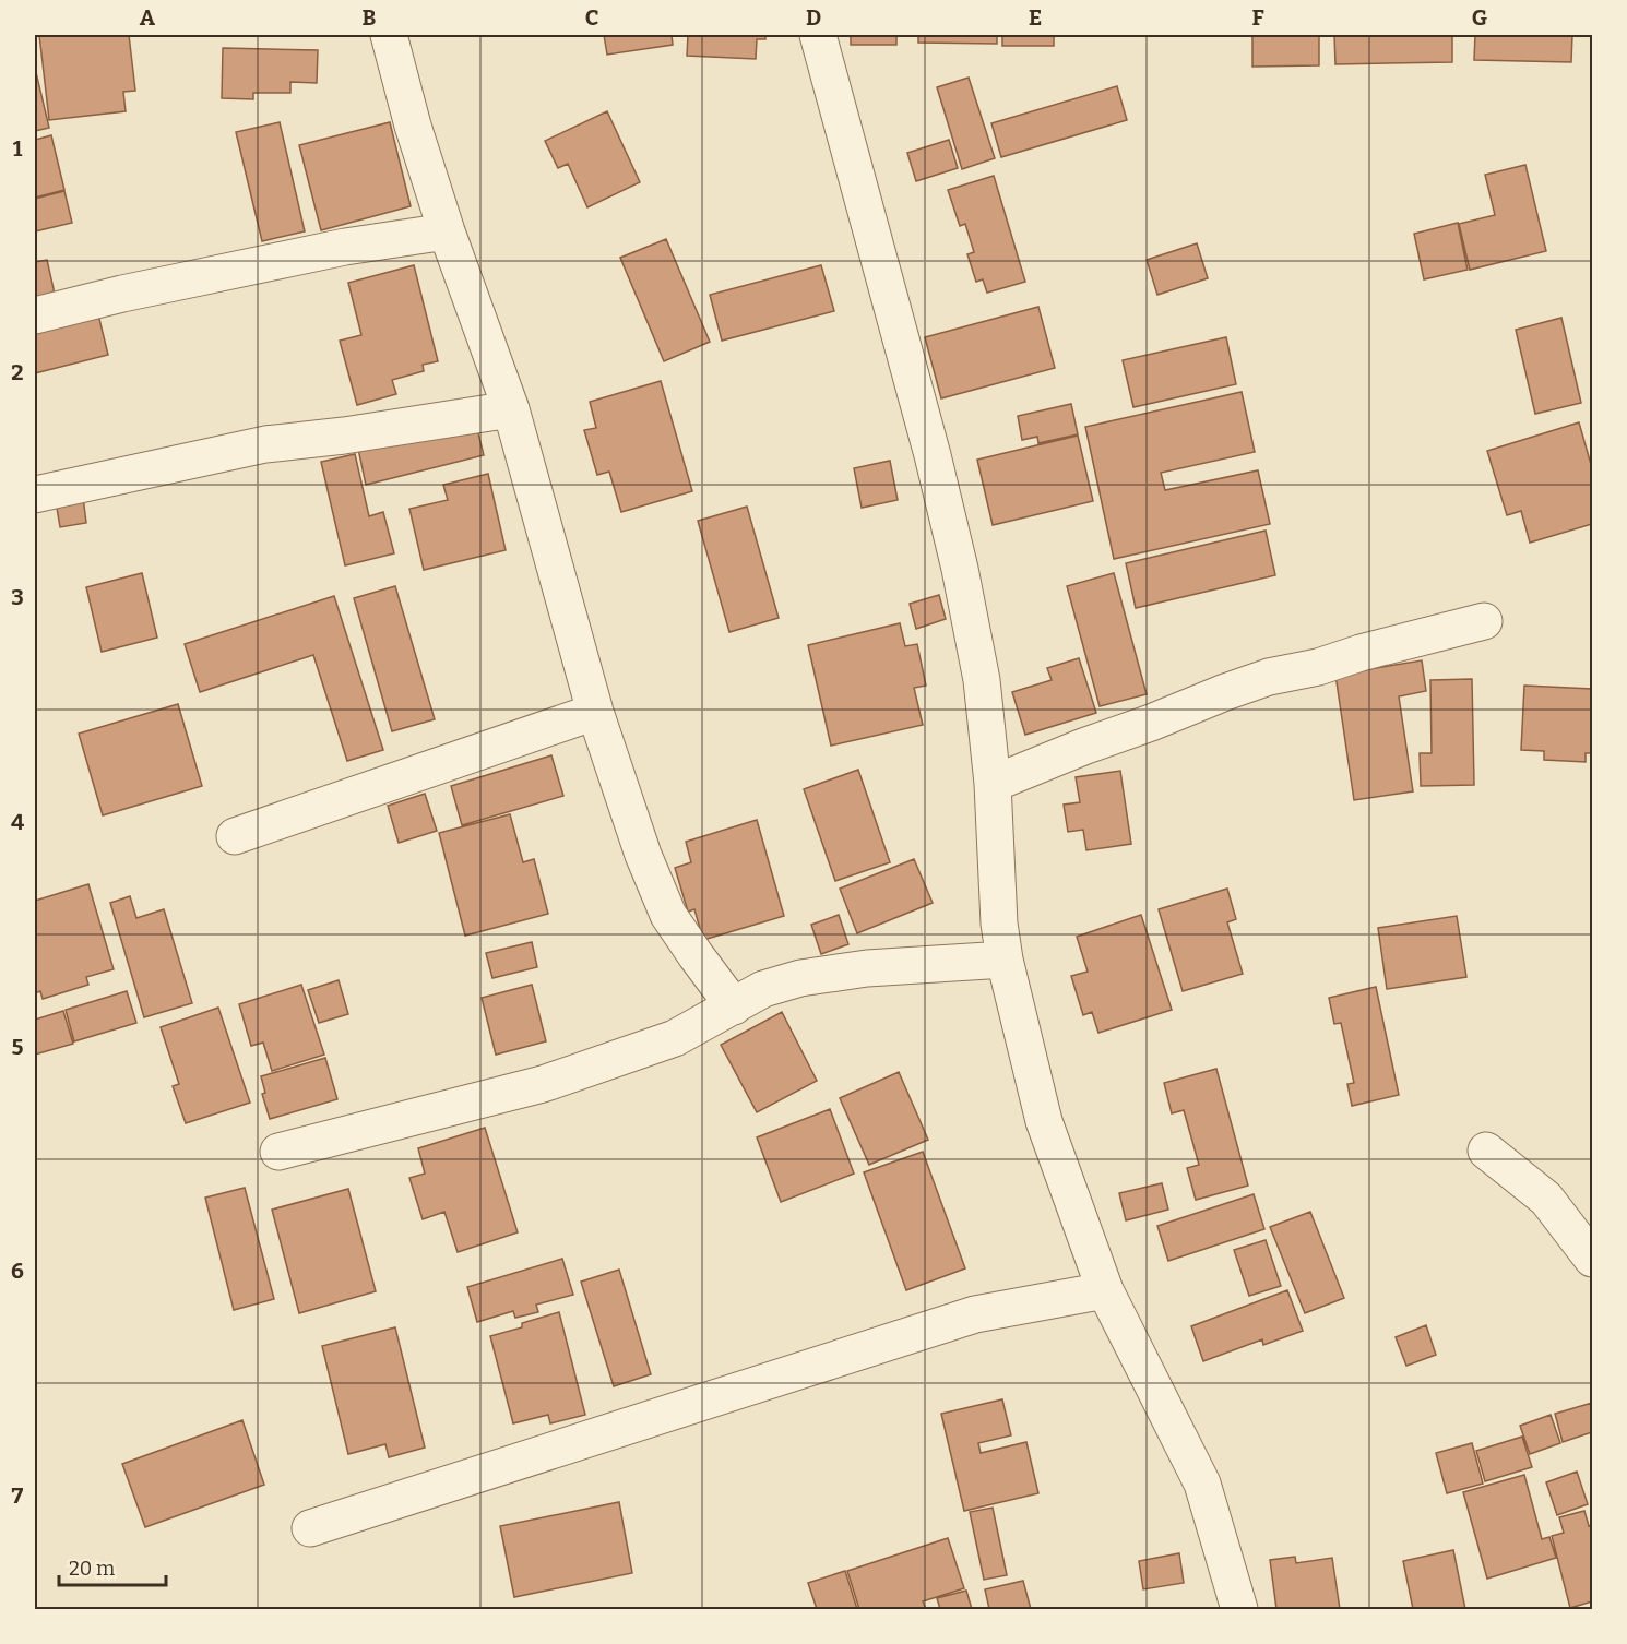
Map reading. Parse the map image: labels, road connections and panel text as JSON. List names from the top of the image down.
{
  "scale_bar": "20 m",
  "grid": {
    "columns": [
      "A",
      "B",
      "C",
      "D",
      "E",
      "F",
      "G"
    ],
    "rows": [
      "1",
      "2",
      "3",
      "4",
      "5",
      "6",
      "7"
    ]
  }
}
